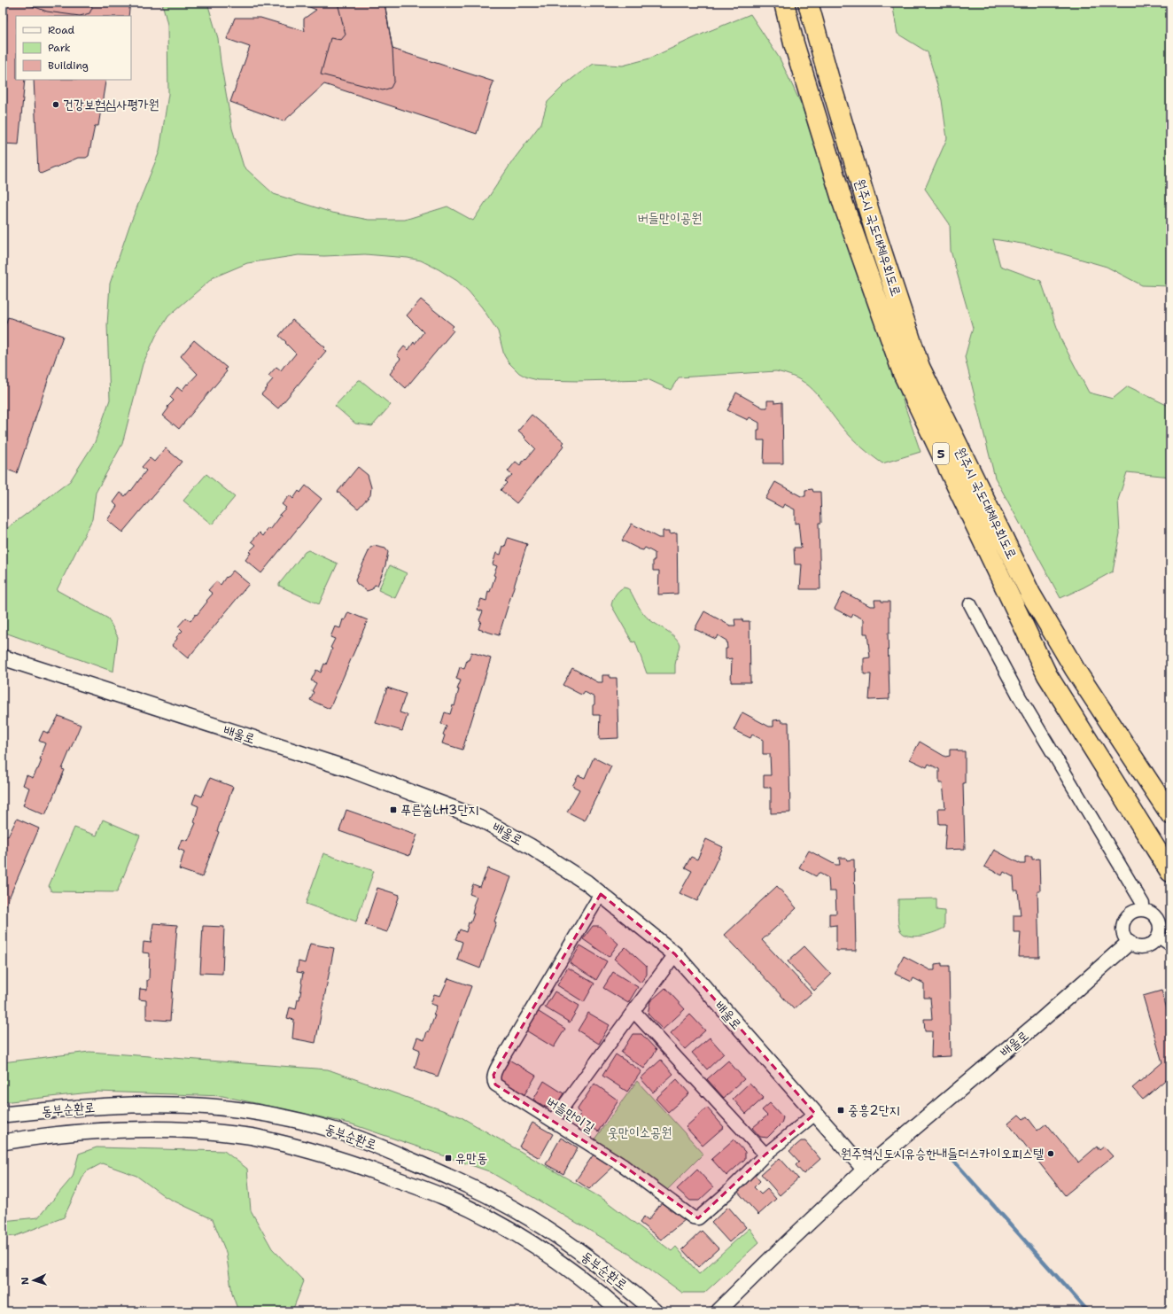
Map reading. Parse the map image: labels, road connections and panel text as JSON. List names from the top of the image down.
{
  "streets": {
    "highway": ["원주시 국도대체우회도로", "5"],
    "street": ["배울로", "동부순환로", "버들만이길"]
  },
  "crossings": [
    ["배울로", "버들만이길"]
  ],
  "parks": ["버들만이공원", "웃만이소공원"],
  "places": {
    "other": ["건강보험심사평가원", "원주혁신도시유승한내들더스카이오피스텔"],
    "transit": ["푸른숨LH3단지", "중흥2단지", "유만동"]
  },
  "legend": ["Road", "Park", "Building"],
  "north": "left"
}
